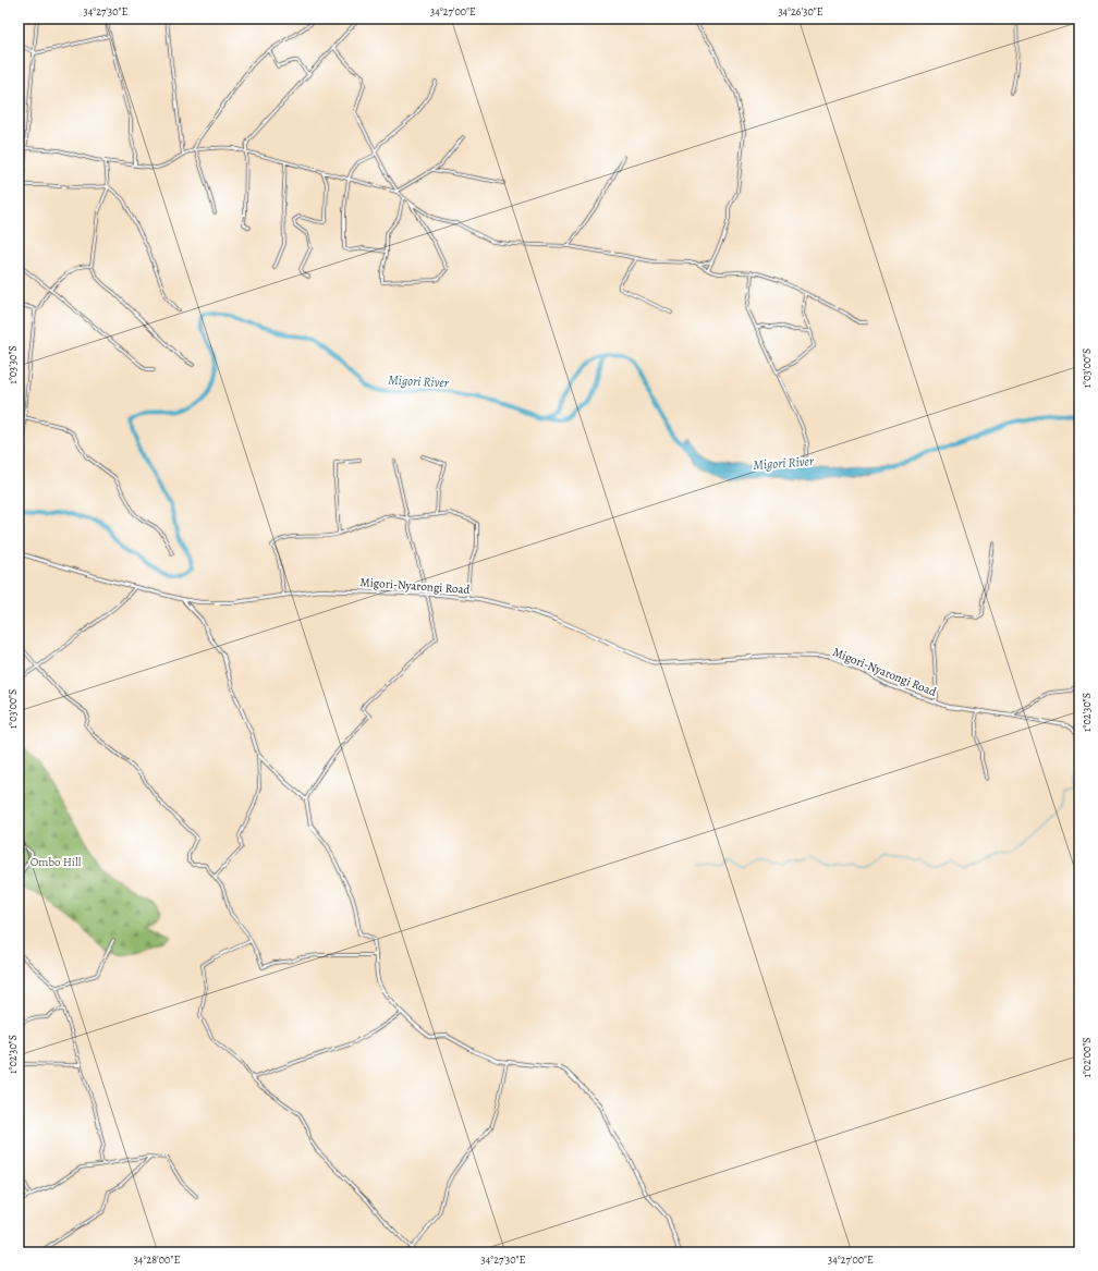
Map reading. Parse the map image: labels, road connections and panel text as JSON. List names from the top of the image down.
{
  "streets": {
    "street": ["Migori-Nyarongi Road"]
  },
  "water": ["Migori River"],
  "parks": ["Ombo Hill"],
  "coordinates": [
    "34°27'30\"E",
    "34°27'00\"E",
    "34°26'30\"E",
    "1°03'30\"S",
    "1°03'00\"S",
    "1°02'30\"S",
    "1°02'00\"S",
    "34°28'00\"E"
  ]
}
